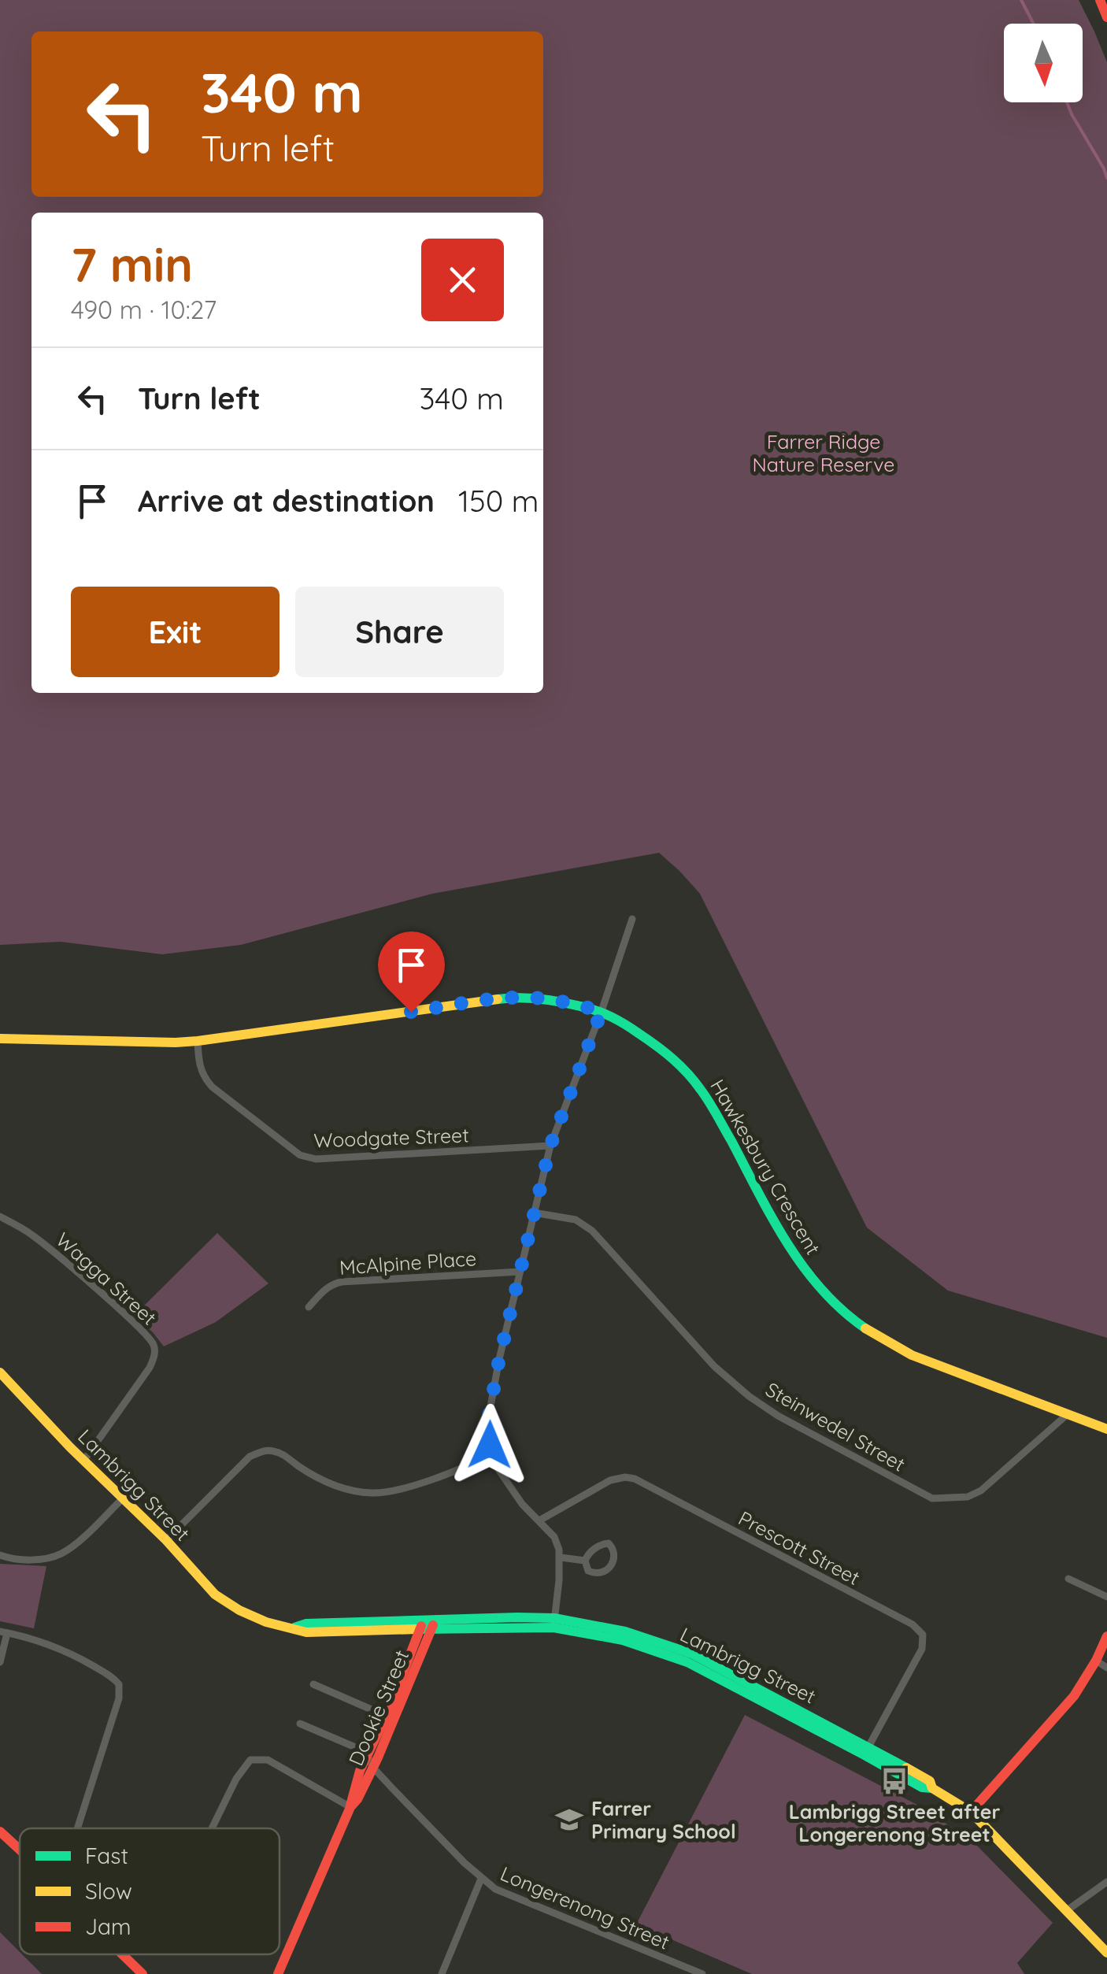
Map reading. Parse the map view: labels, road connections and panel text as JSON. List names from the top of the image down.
{
  "streets": {
    "street": [
      "Woodgate Street",
      "Hawkesbury Crescent",
      "McAlpine Place",
      "Wagga Street",
      "Steinwedel Street",
      "Lambrigg Street",
      "Prescott Street",
      "Dookie Street",
      "Longerenong Street"
    ]
  },
  "crossings": [
    ["Woodgate Street", "Hawkesbury Crescent"],
    ["Hawkesbury Crescent", "Steinwedel Street"],
    ["Wagga Street", "Lambrigg Street"],
    ["Lambrigg Street", "Prescott Street"],
    ["Lambrigg Street", "Dookie Street"],
    ["Dookie Street", "Longerenong Street"]
  ],
  "parks": ["Farrer Ridge Nature Reserve"],
  "places": {
    "bus stop": ["Lambrigg Street after Longerenong Street"],
    "school or university": ["Farrer Primary School"]
  },
  "legend": ["Fast", "Slow", "Jam"],
  "north": "bottom",
  "page": {
    "turn": ["340 m", "Turn left"],
    "heading": ["7 min", "490 m · 10:27"],
    "list": [
      {
        "name": "Turn left",
        "value": "340 m"
      },
      {
        "name": "Arrive at destination",
        "value": "150 m"
      }
    ],
    "buttons": ["Exit", "Share"]
  }
}
